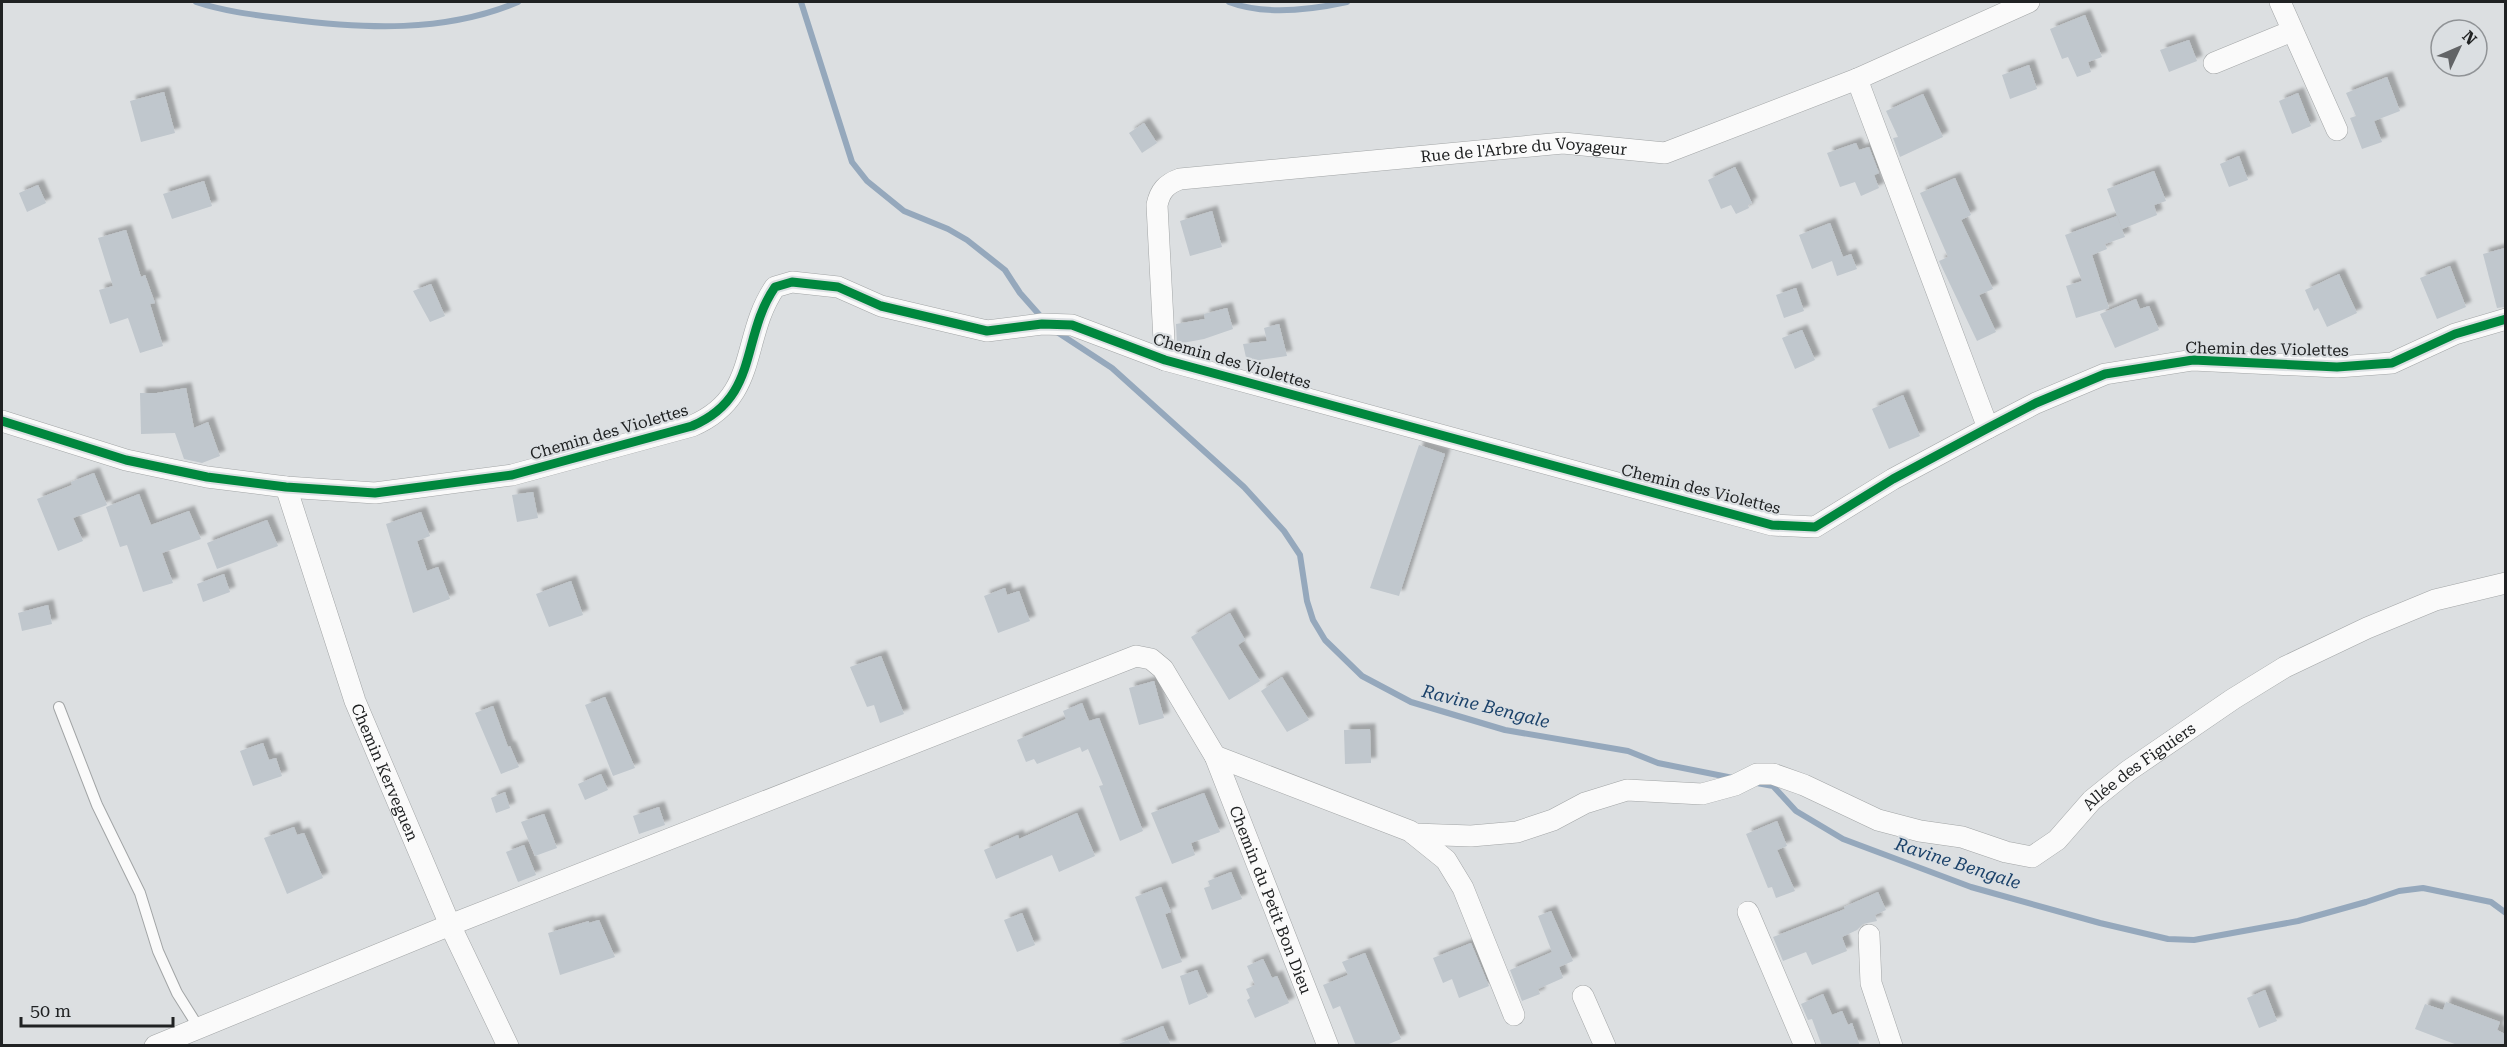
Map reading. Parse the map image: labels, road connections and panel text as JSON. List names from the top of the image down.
{
  "streets": {
    "street": [
      "Rue de l'Arbre du Voyageur",
      "Chemin des Violettes",
      "Allée des Figuiers",
      "Chemin Kerveguen",
      "Chemin du Petit Bon Dieu"
    ]
  },
  "crossings": [
    ["Rue de l'Arbre du Voyageur", "Chemin des Violettes"],
    ["Chemin des Violettes", "Chemin Kerveguen"],
    ["Chemin Kerveguen", "Chemin du Petit Bon Dieu"]
  ],
  "water": ["Ravine Bengale"],
  "scale_bar": "50 m",
  "north": "top right"
}
